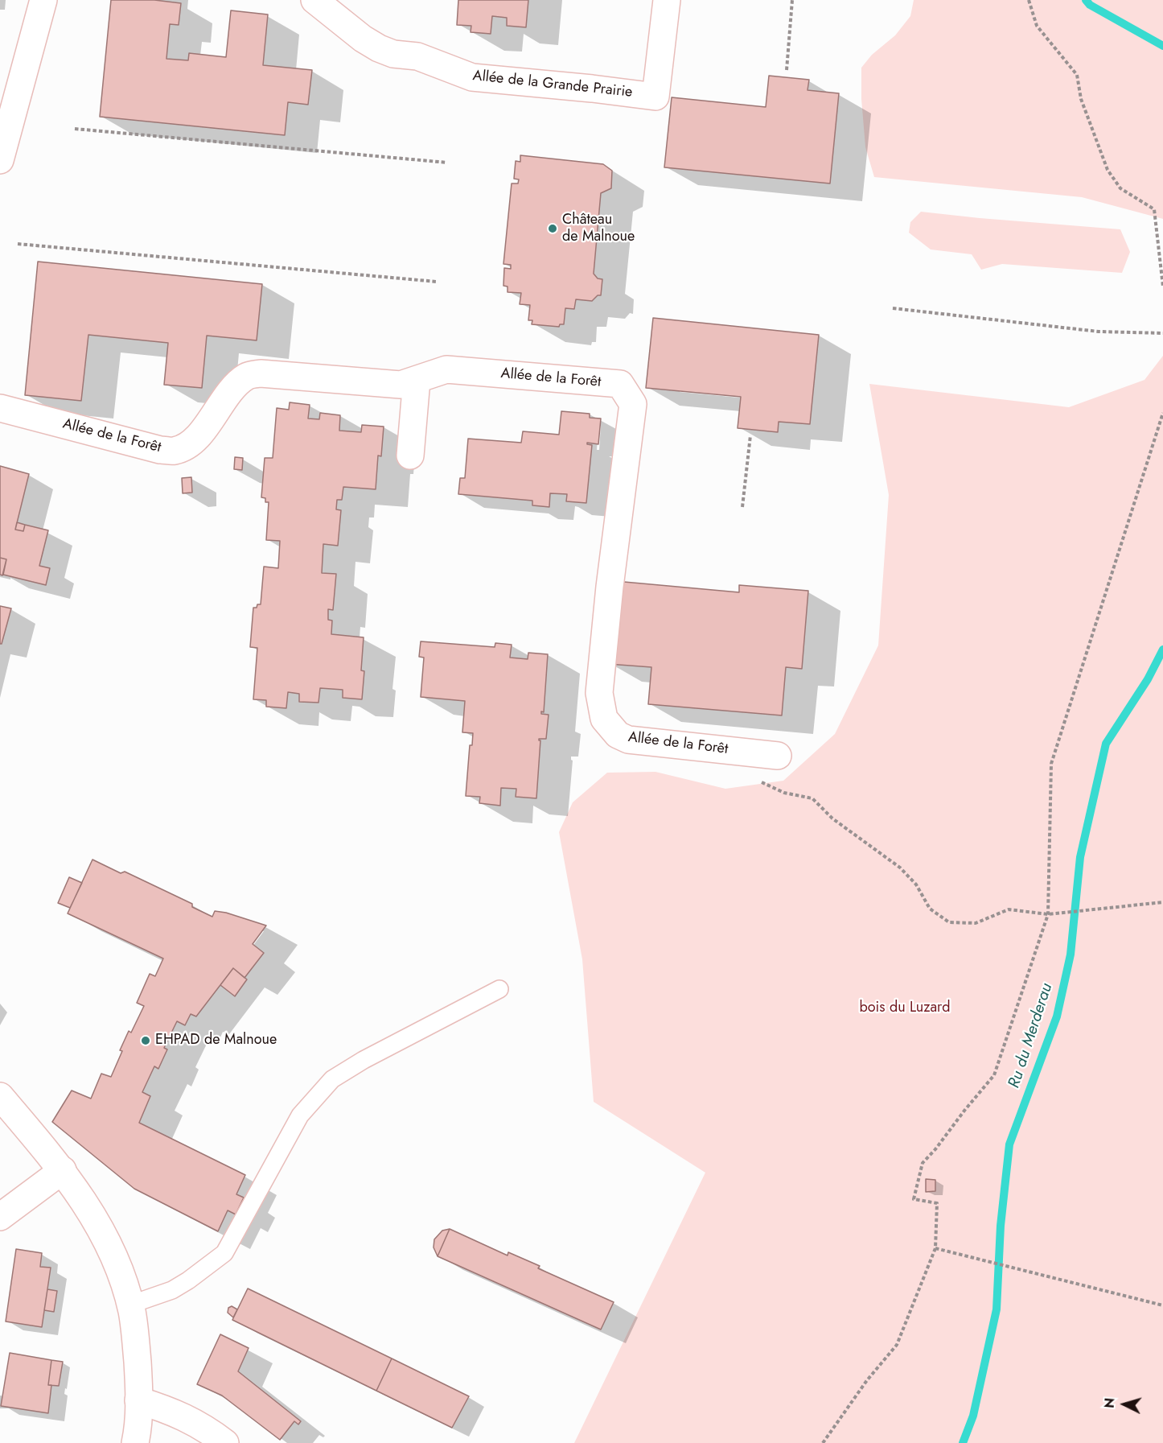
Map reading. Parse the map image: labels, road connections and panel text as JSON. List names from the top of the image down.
{
  "streets": {
    "street": ["Allée de la Grande Prairie", "Allée de la Forêt"]
  },
  "water": ["Ru du Merderau"],
  "parks": ["bois du Luzard"],
  "places": ["Château de Malnoue", "EHPAD de Malnoue"],
  "north": "left"
}
